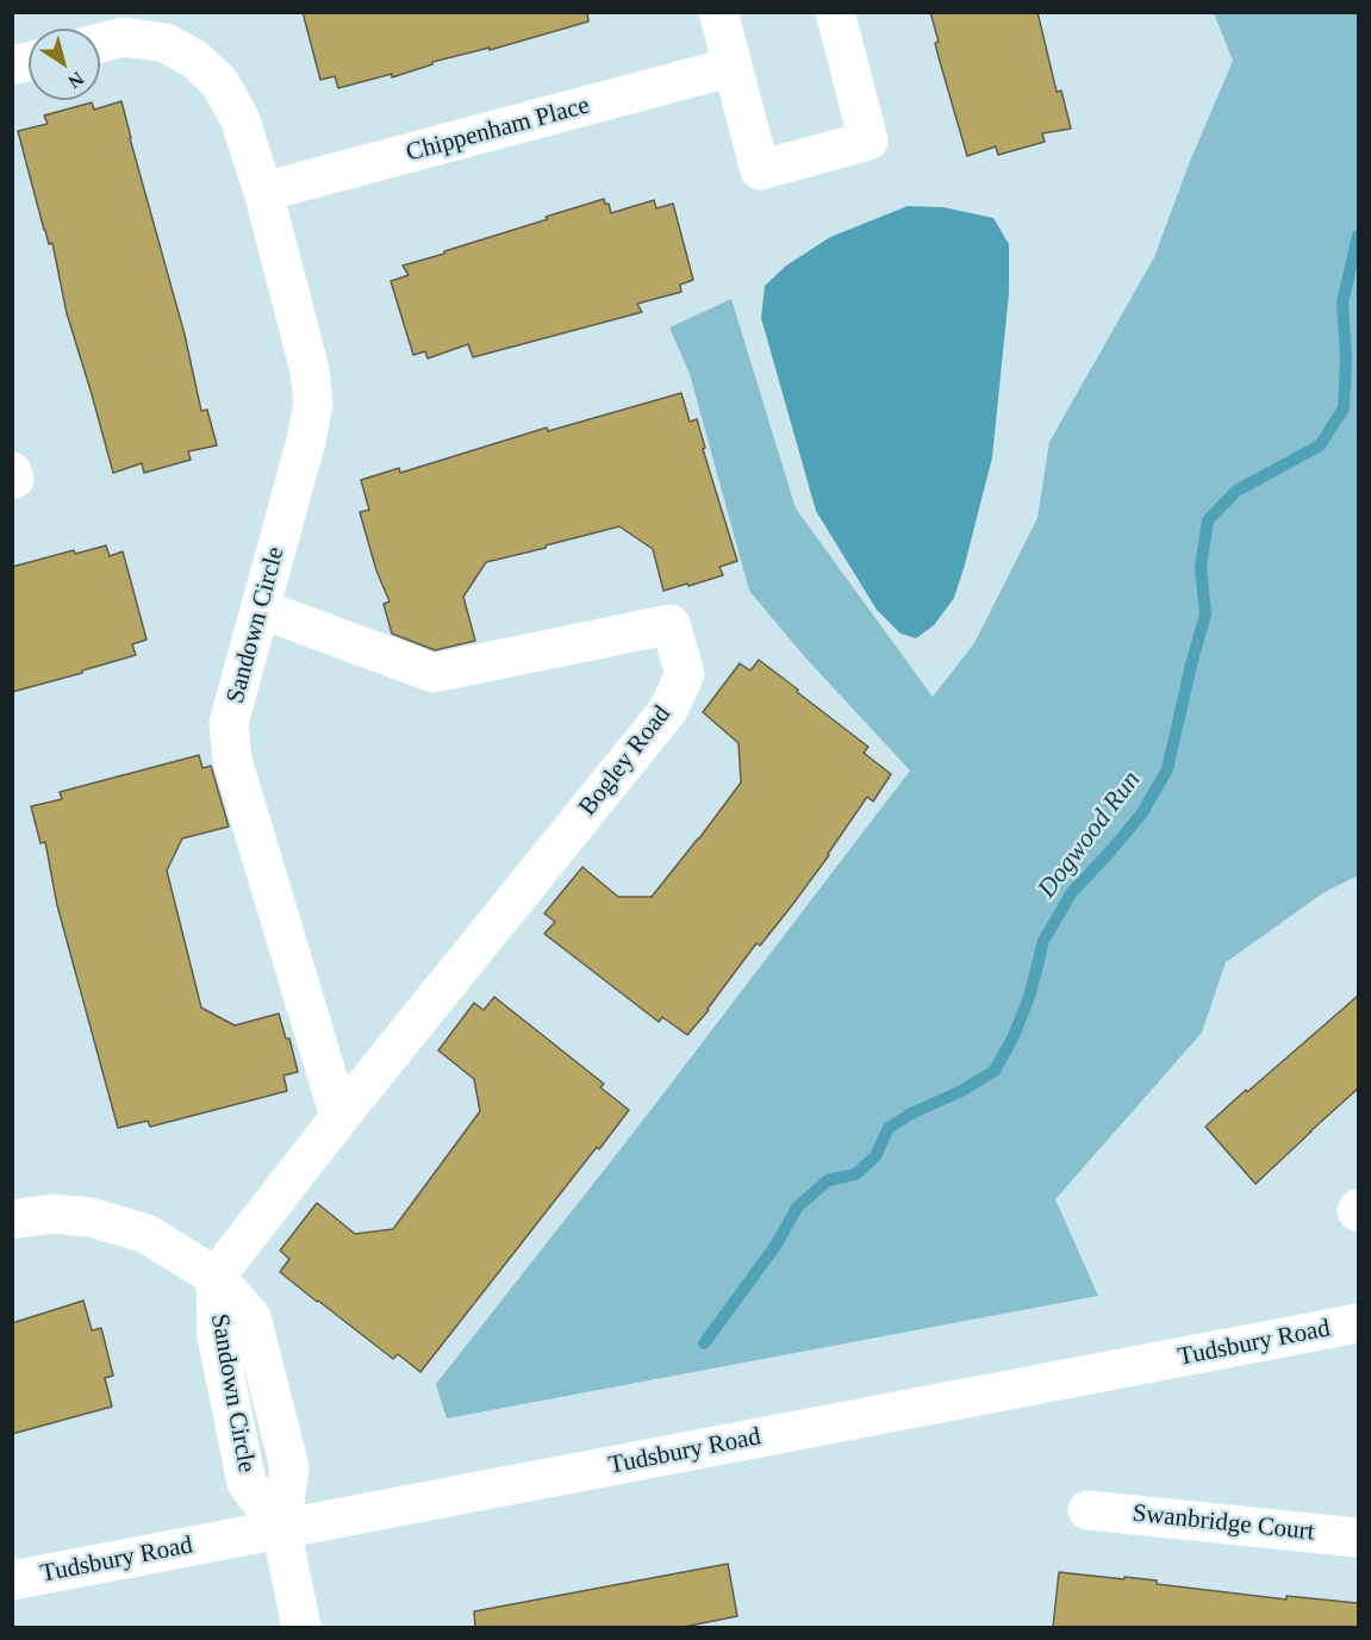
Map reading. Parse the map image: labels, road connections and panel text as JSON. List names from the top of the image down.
{
  "streets": {
    "street": [
      "Chippenham Place",
      "Sandown Circle",
      "Bogley Road",
      "Tudsbury Road",
      "Swanbridge Court"
    ]
  },
  "crossings": [
    ["Chippenham Place", "Sandown Circle"],
    ["Sandown Circle", "Bogley Road"],
    ["Sandown Circle", "Tudsbury Road"]
  ],
  "water": ["Dogwood Run"],
  "north": "bottom right"
}
